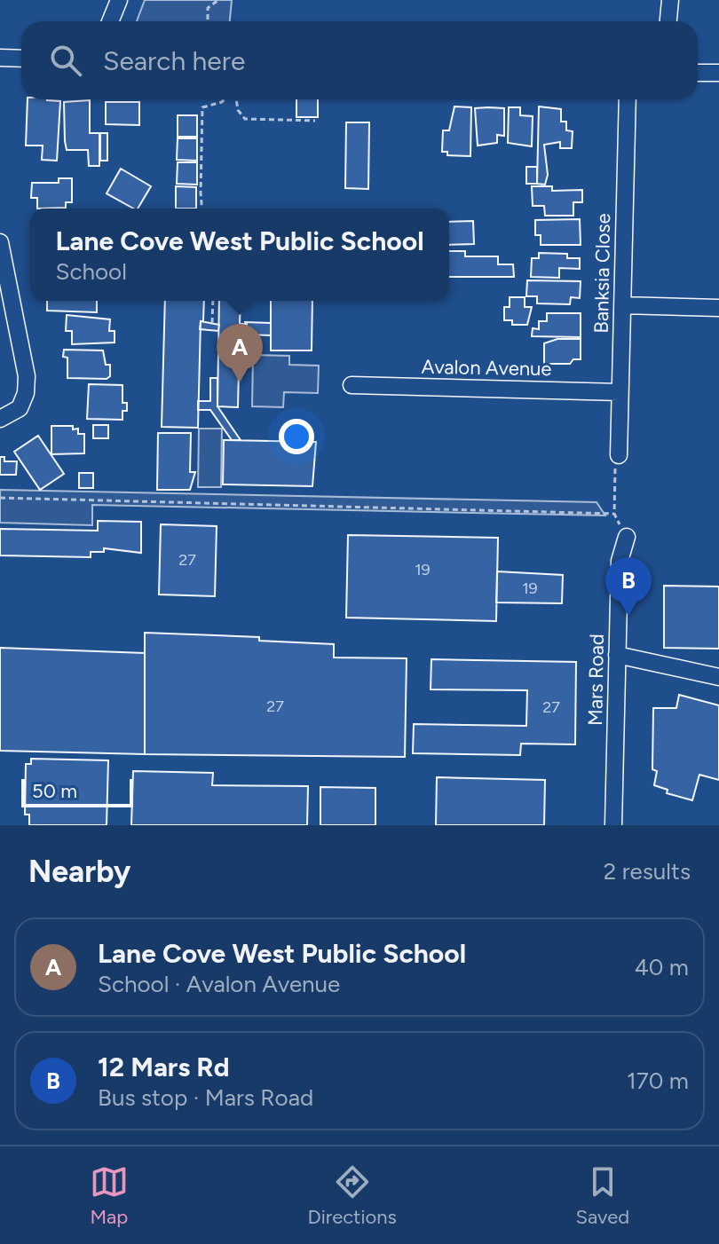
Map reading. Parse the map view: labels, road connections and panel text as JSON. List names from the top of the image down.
{
  "streets": {
    "street": ["Banksia Close", "Avalon Avenue", "Mars Road"]
  },
  "crossings": [
    ["Banksia Close", "Avalon Avenue"]
  ],
  "house_numbers": [
    "27",
    "19",
    "19",
    "27",
    "27"
  ],
  "scale_bar": "50 m",
  "page": {
    "search": "Search here",
    "popup": ["Lane Cove West Public School", "School"],
    "pins": ["A", "B"],
    "scale": "50 m",
    "heading": ["Nearby", "2 results"],
    "list": [
      {
        "mark": "A",
        "name": "Lane Cove West Public School",
        "note": "School · Avalon Avenue",
        "value": "40 m"
      },
      {
        "mark": "B",
        "name": "12 Mars Rd",
        "note": "Bus stop · Mars Road",
        "value": "170 m"
      }
    ],
    "nav": ["Map", "Directions", "Saved"]
  }
}
